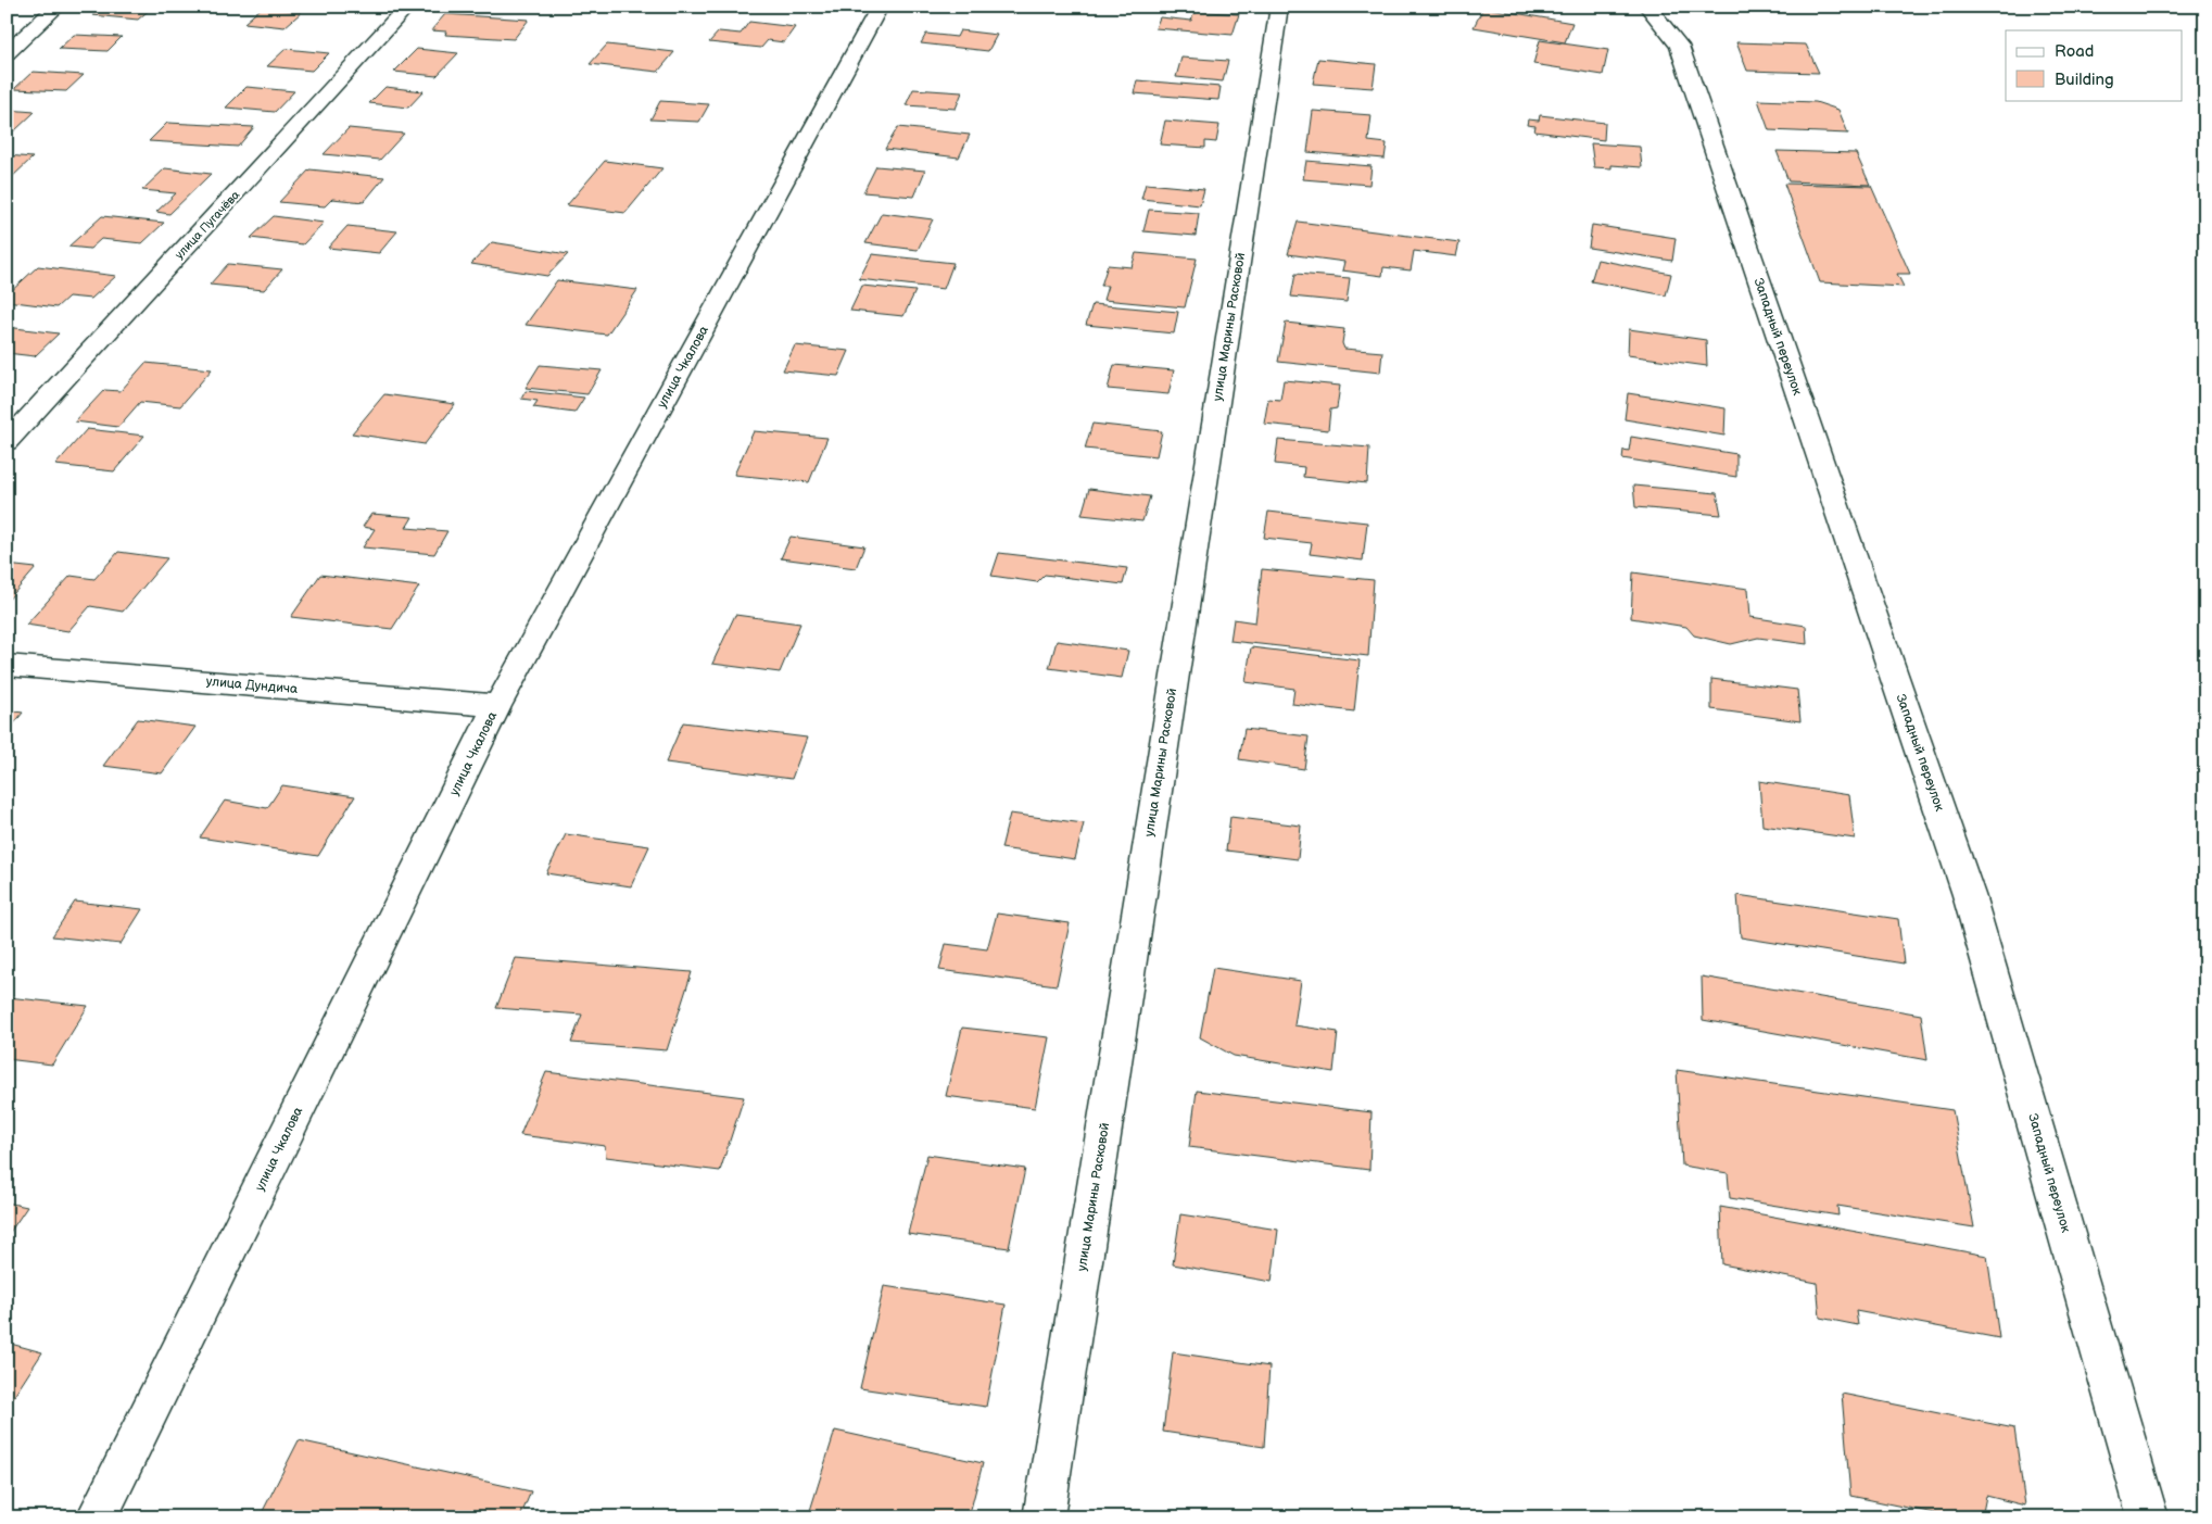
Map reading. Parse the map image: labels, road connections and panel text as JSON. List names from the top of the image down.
{
  "streets": {
    "street": [
      "улица Пугачёва",
      "улица Марины Расковой",
      "Западный переулок",
      "улица Чкалова",
      "улица Дундича"
    ]
  },
  "crossings": [
    ["улица Чкалова", "улица Дундича"]
  ],
  "legend": ["Road", "Building"]
}
